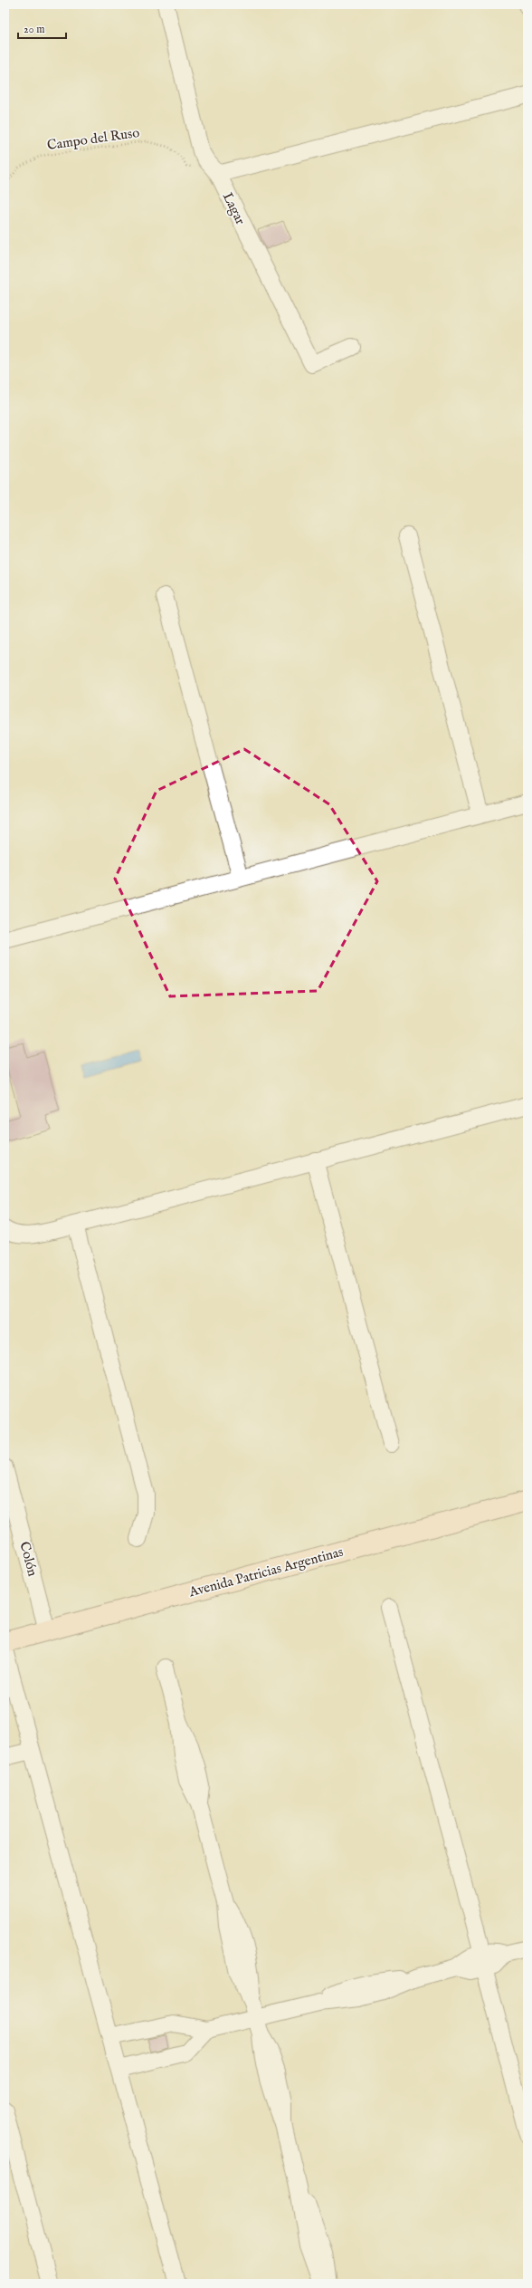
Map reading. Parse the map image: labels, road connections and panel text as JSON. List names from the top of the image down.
{
  "streets": {
    "street": ["Lagar", "Colón", "Avenida Patricias Argentinas"],
    "path": ["Campo del Ruso"]
  },
  "crossings": [
    ["Colón", "Avenida Patricias Argentinas"]
  ],
  "scale_bar": "20 m"
}
